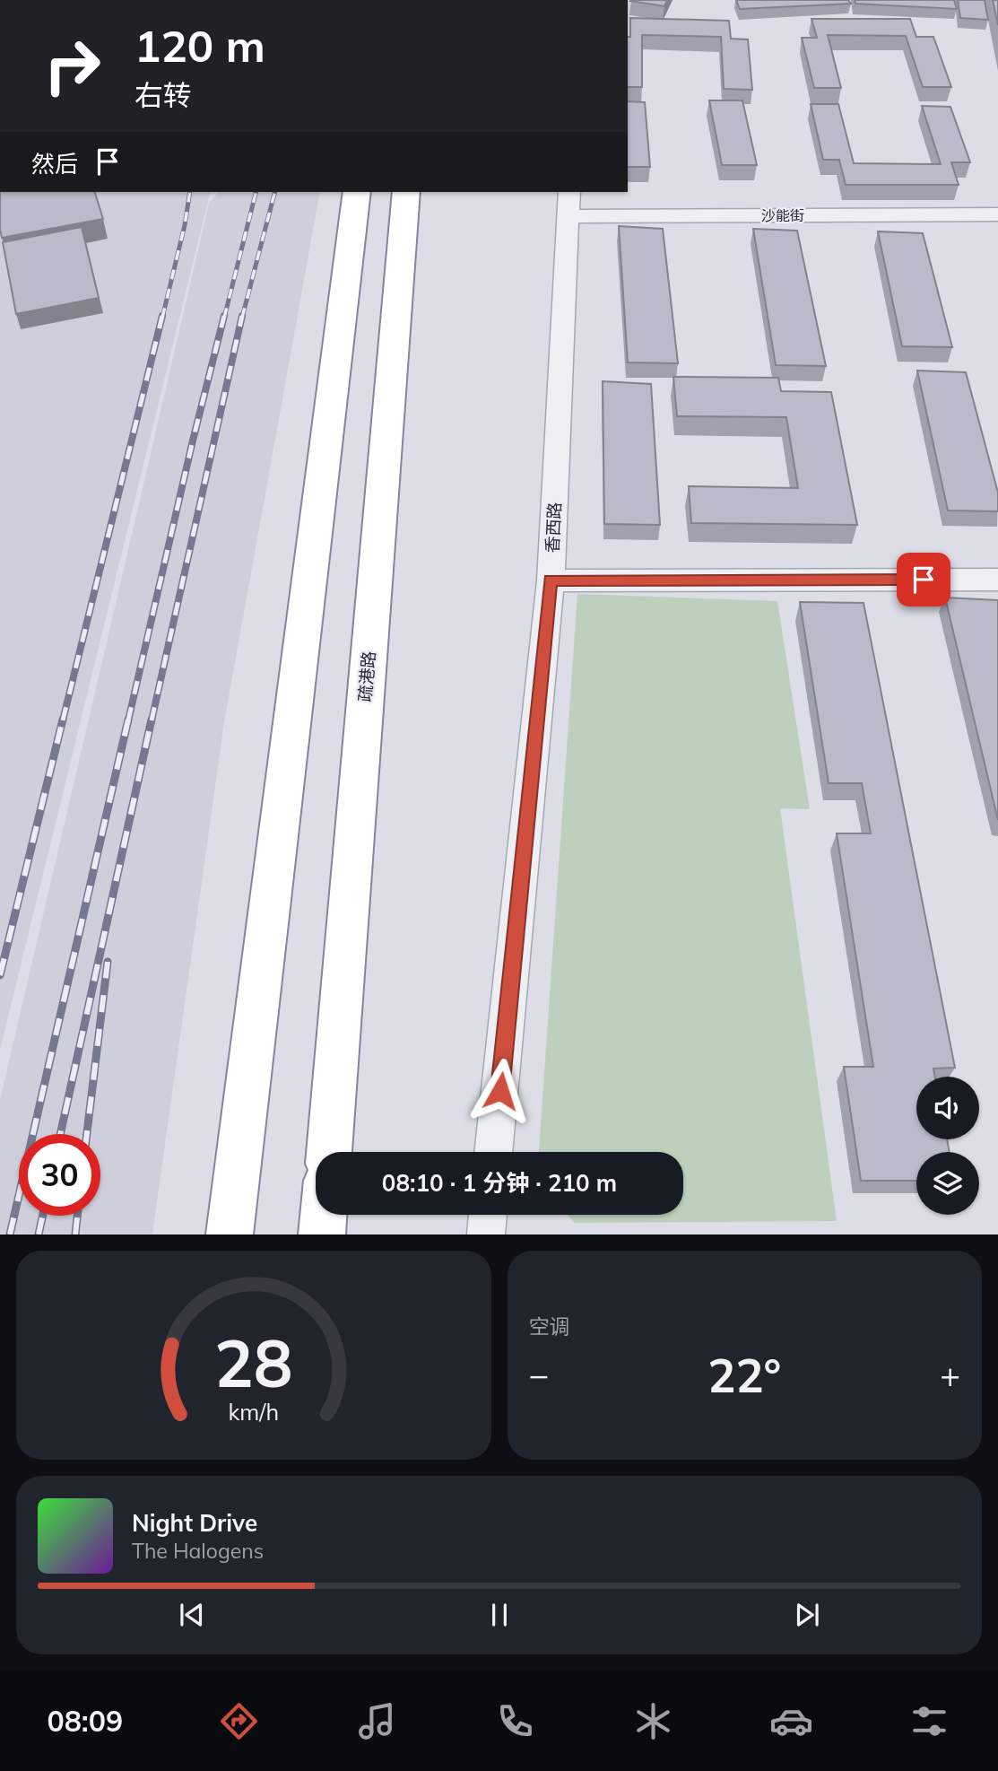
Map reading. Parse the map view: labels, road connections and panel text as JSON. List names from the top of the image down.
{
  "streets": {
    "highway": ["疏港路"],
    "street": ["沙能街", "香西路"]
  },
  "crossings": [
    ["沙能街", "香西路"]
  ],
  "page": {
    "turn": ["120 m", "右转"],
    "then": "然后",
    "limit": "30",
    "trip": "08:10 · 1 分钟 · 210 m",
    "tile": "空调",
    "heat": ["−", "22°", "+"],
    "song": ["Night Drive", "The Halogens"],
    "tabs": "08:09",
    "gauge": ["28", "km/h"]
  }
}
